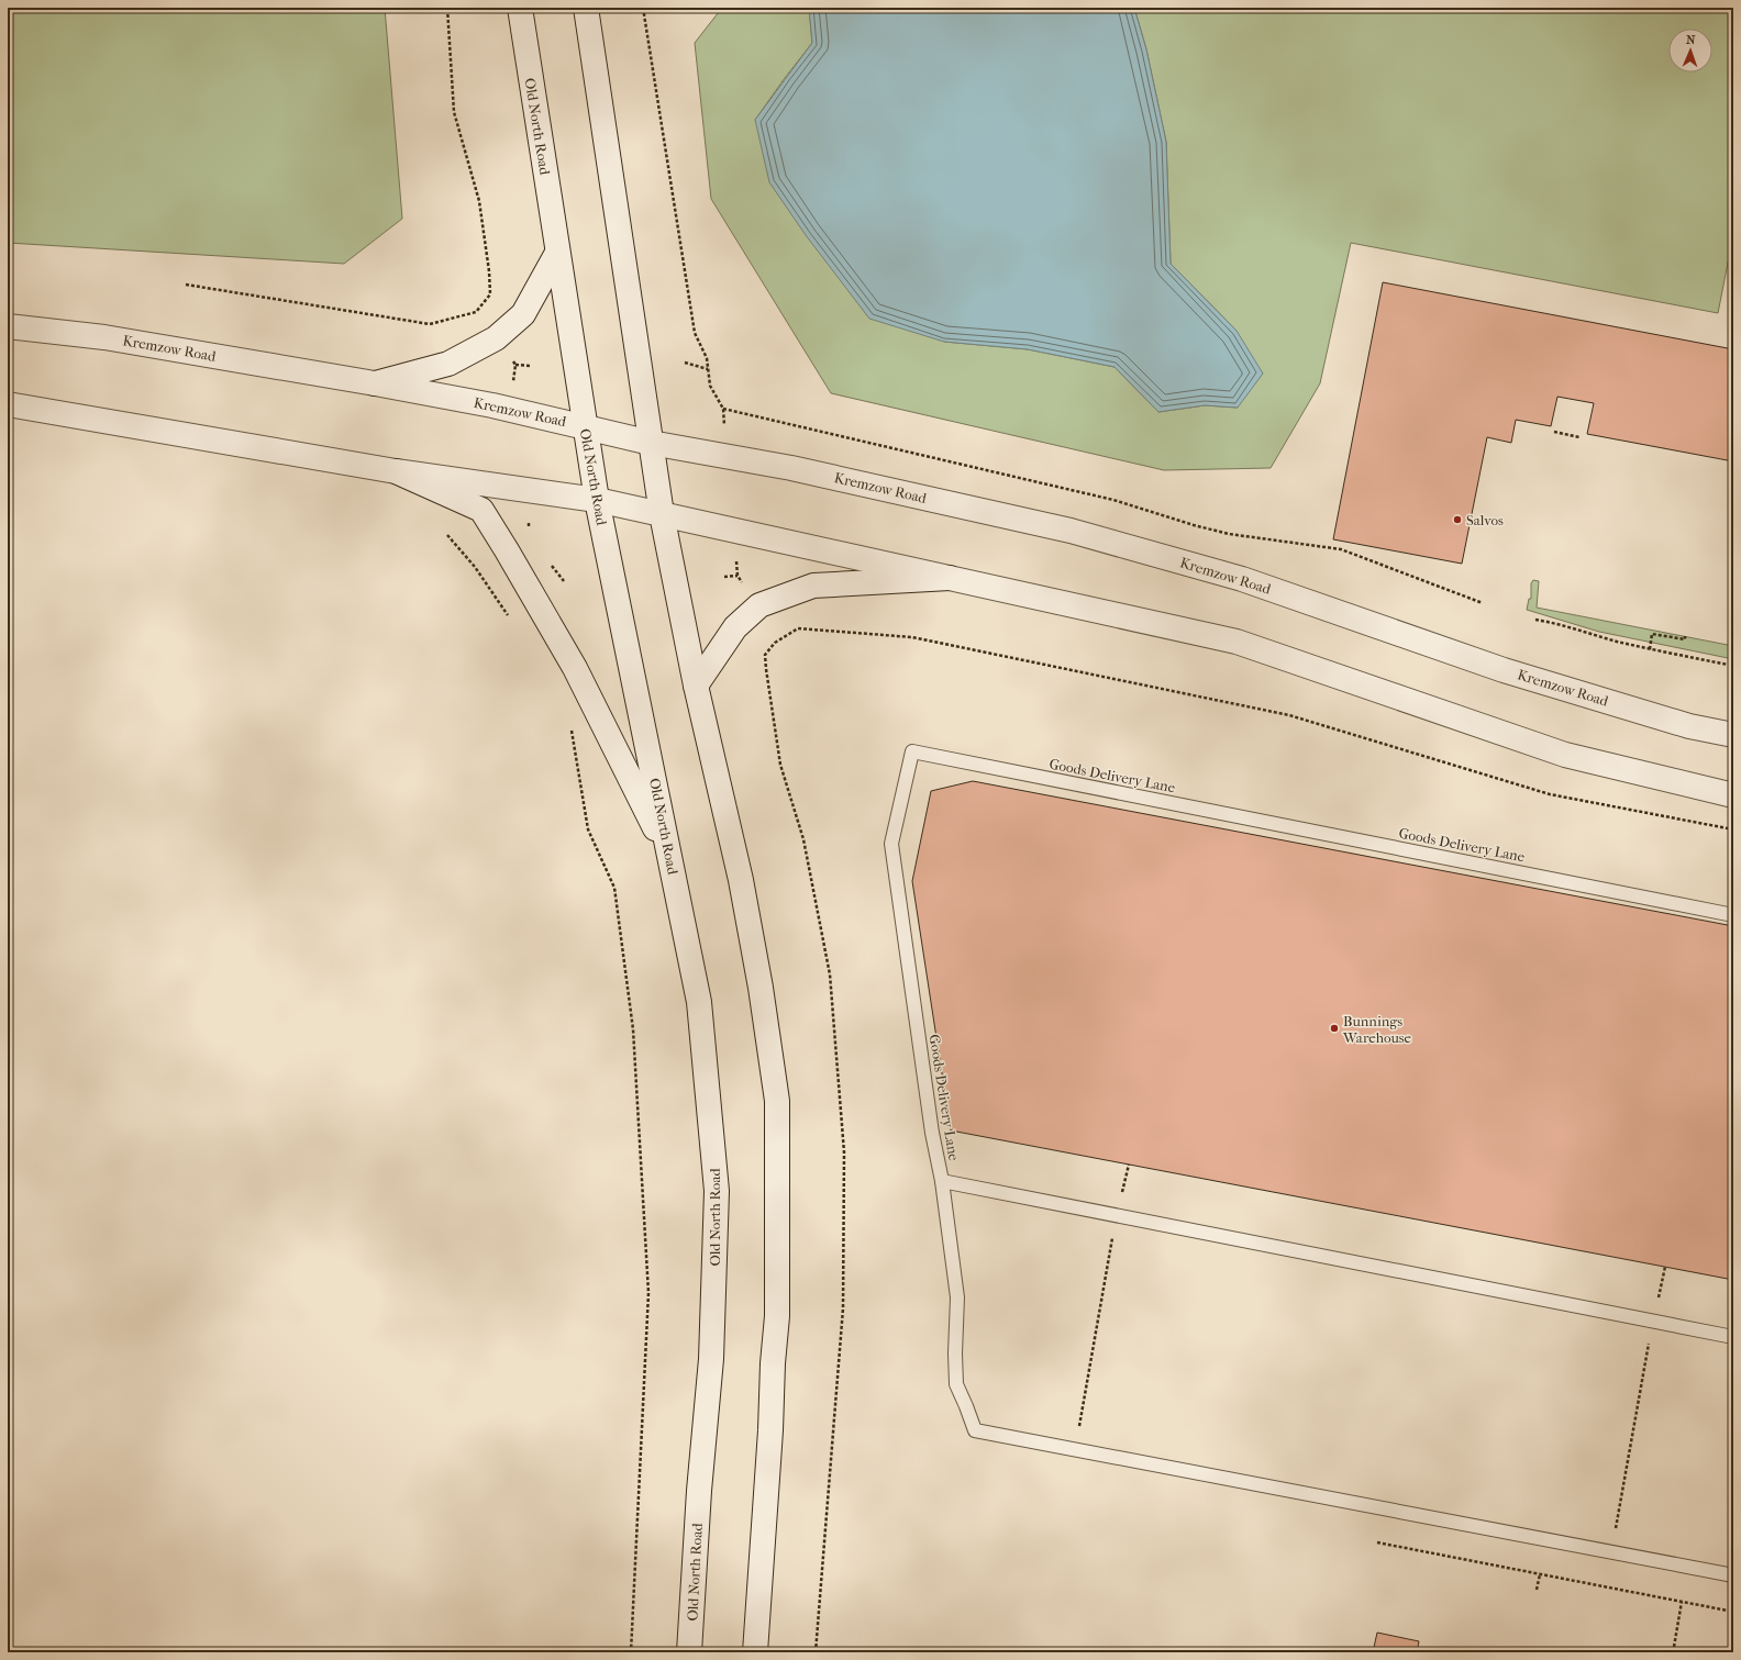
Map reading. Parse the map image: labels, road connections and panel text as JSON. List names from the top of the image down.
{
  "streets": {
    "main road": ["Old North Road", "Kremzow Road"],
    "lane": ["Goods Delivery Lane"]
  },
  "crossings": [
    ["Old North Road", "Kremzow Road"]
  ],
  "places": ["Salvos", "Bunnings Warehouse"],
  "north": "top"
}
